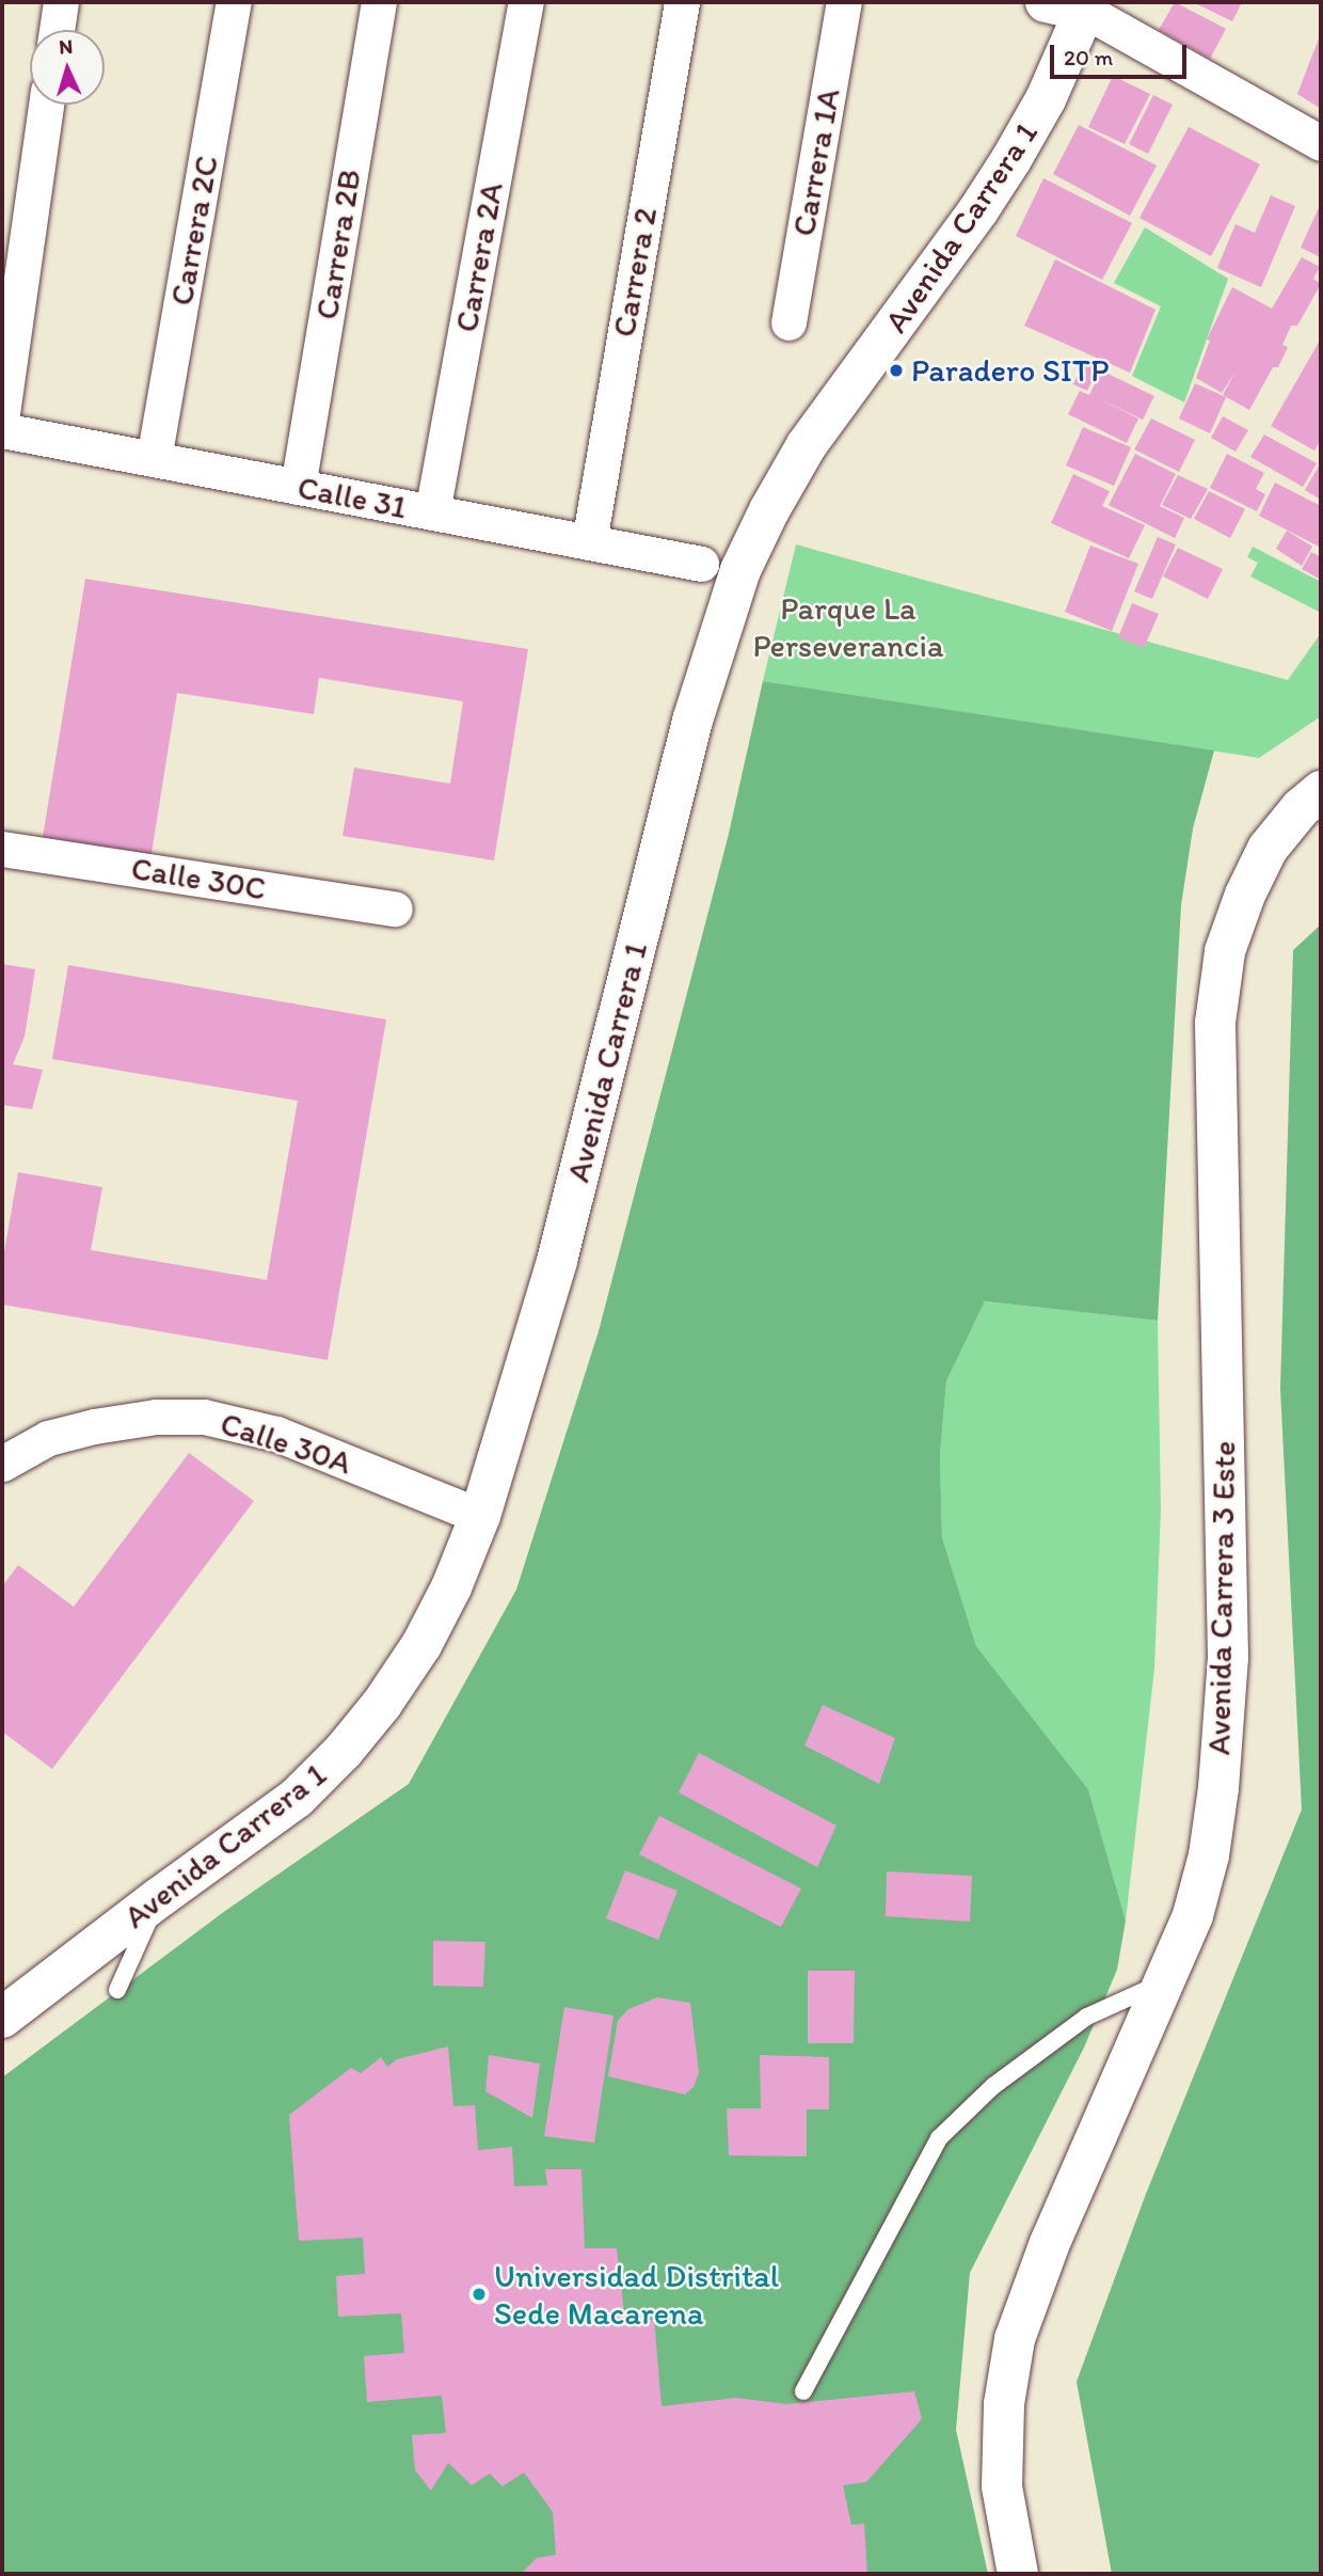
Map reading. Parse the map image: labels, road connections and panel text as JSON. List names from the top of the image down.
{
  "streets": {
    "main road": ["Avenida Carrera 1", "Avenida Carrera 3 Este"],
    "street": [
      "Carrera 1A",
      "Carrera 2C",
      "Carrera 2B",
      "Carrera 2A",
      "Carrera 2",
      "Calle 31",
      "Calle 30C",
      "Calle 30A"
    ]
  },
  "crossings": [
    ["Avenida Carrera 1", "Calle 30A"],
    ["Carrera 2C", "Calle 31"],
    ["Carrera 2B", "Calle 31"],
    ["Carrera 2A", "Calle 31"],
    ["Carrera 2", "Calle 31"]
  ],
  "parks": ["Parque La Perseverancia"],
  "places": ["Paradero SITP", "Universidad Distrital Sede Macarena"],
  "scale_bar": "20 m",
  "north": "top"
}
